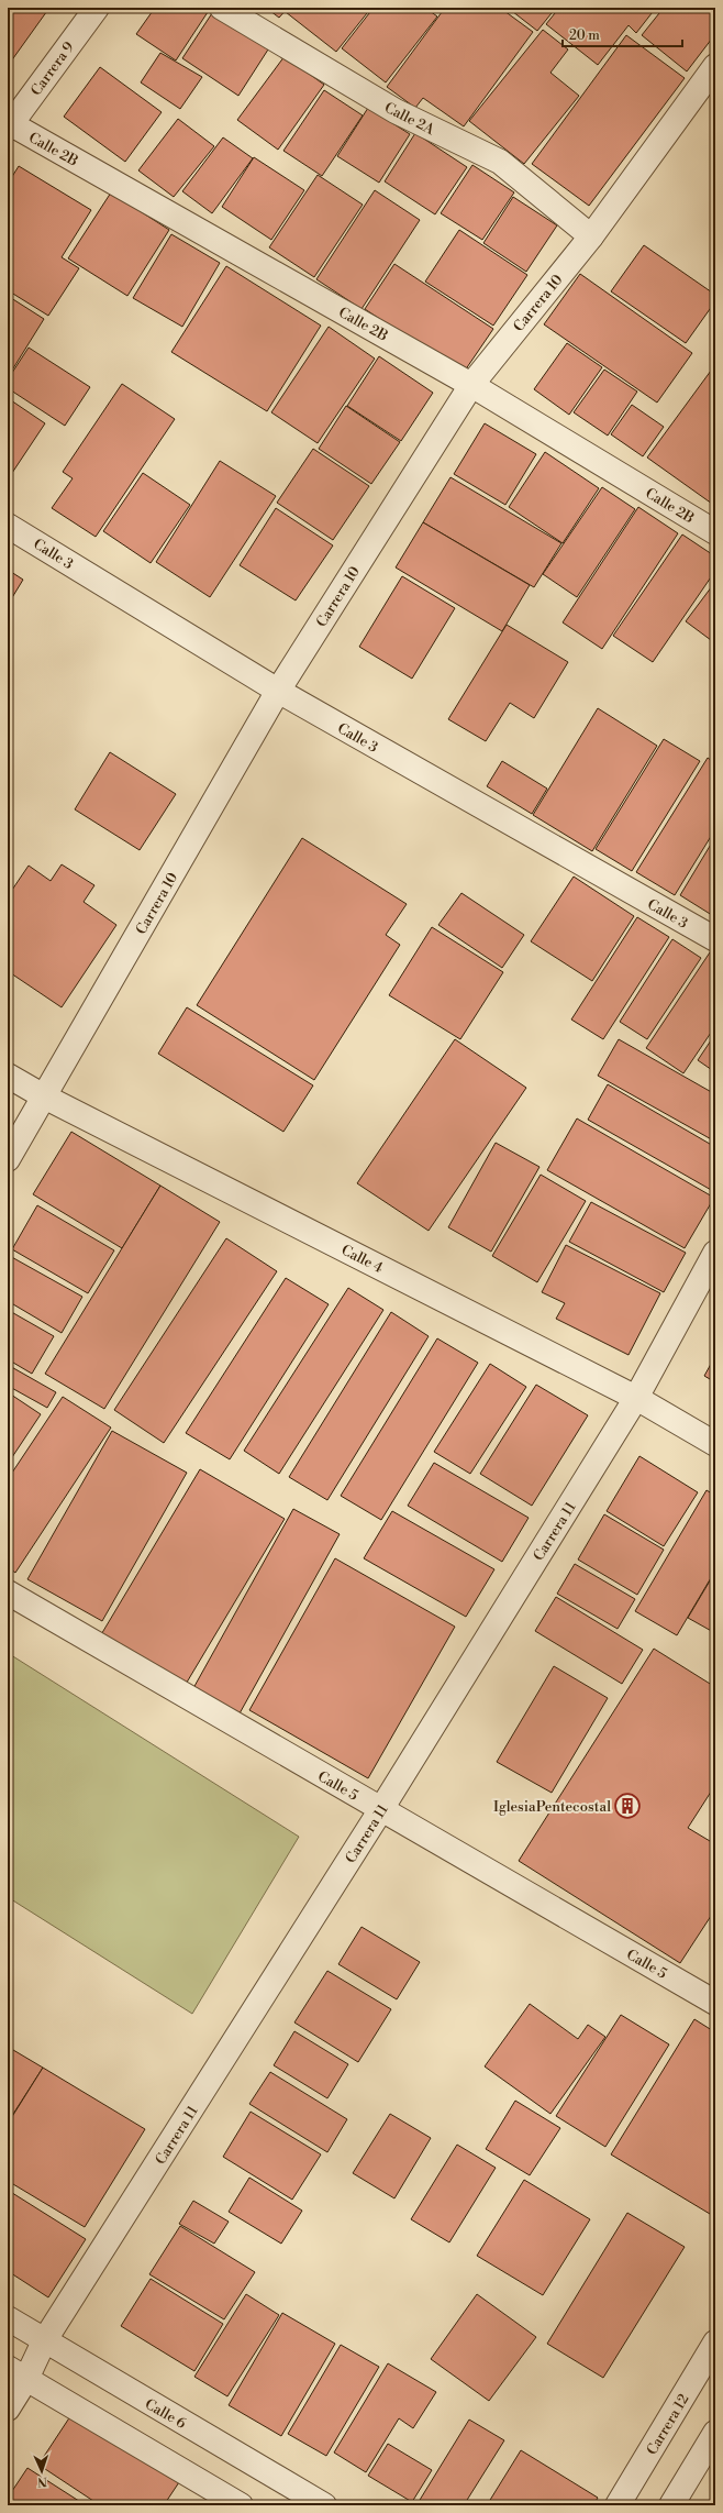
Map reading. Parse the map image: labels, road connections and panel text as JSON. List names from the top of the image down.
{
  "streets": {
    "street": [
      "Carrera 9",
      "Calle 2A",
      "Calle 2B",
      "Carrera 10",
      "Calle 3",
      "Calle 4",
      "Carrera 11",
      "Calle 5",
      "Calle 6",
      "Carrera 12"
    ]
  },
  "crossings": [
    ["Carrera 9", "Calle 2B"],
    ["Calle 2A", "Carrera 10"],
    ["Calle 2B", "Carrera 10"],
    ["Carrera 10", "Calle 3"],
    ["Carrera 10", "Calle 4"],
    ["Calle 4", "Carrera 11"],
    ["Carrera 11", "Calle 5"],
    ["Carrera 11", "Calle 6"]
  ],
  "places": {
    "building": ["IglesiaPentecostal"]
  },
  "scale_bar": "20 m",
  "north": "bottom"
}
